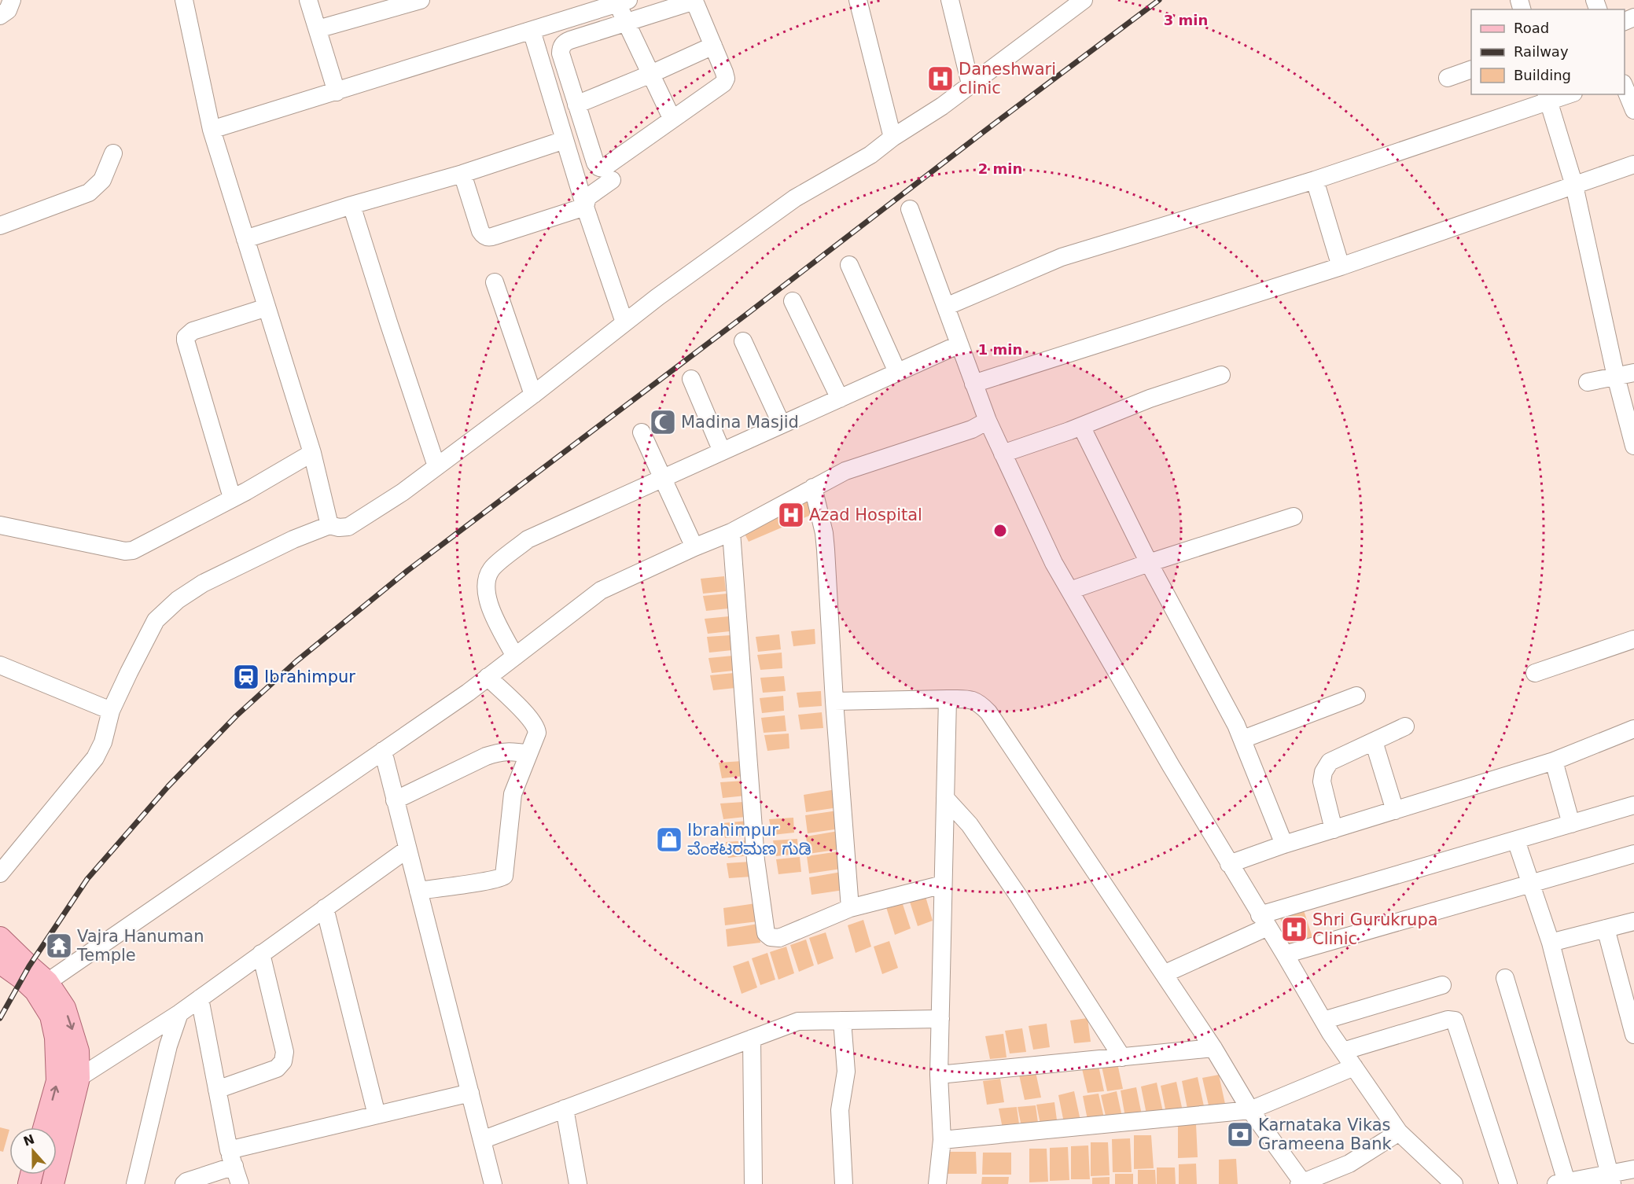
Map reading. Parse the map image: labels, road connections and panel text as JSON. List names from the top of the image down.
{
  "places": {
    "hospital": ["Daneshwari clinic", "Azad Hospital", "Shri Gurukrupa Clinic"],
    "mosque": ["Madina Masjid"],
    "station": ["Ibrahimpur"],
    "shop": ["Ibrahimpur ವೆಂಕಟರಮಣ ಗುಡಿ"],
    "temple": ["Vajra Hanuman Temple"],
    "bank": ["Karnataka Vikas Grameena Bank"]
  },
  "legend": ["Road", "Railway", "Building"],
  "north": "top",
  "rings": ["3 min", "2 min", "1 min"]
}
